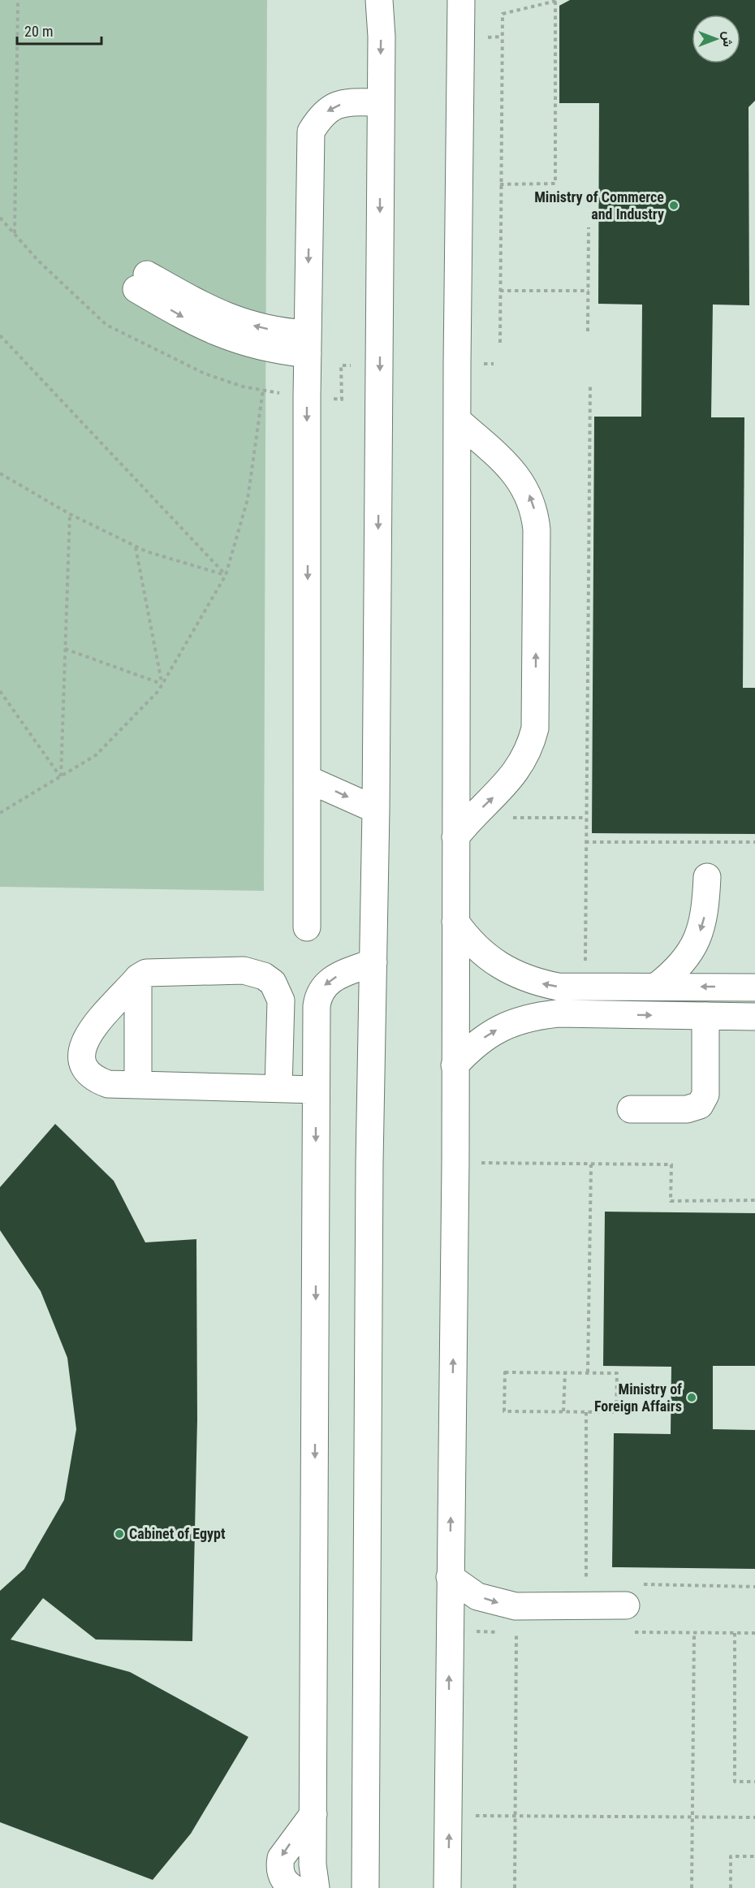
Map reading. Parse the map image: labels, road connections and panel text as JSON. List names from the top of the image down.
{
  "places": ["Ministry of Commerce and Industry", "Ministry of Foreign Affairs", "Cabinet of Egypt"],
  "scale_bar": "20 m",
  "north": "right"
}
